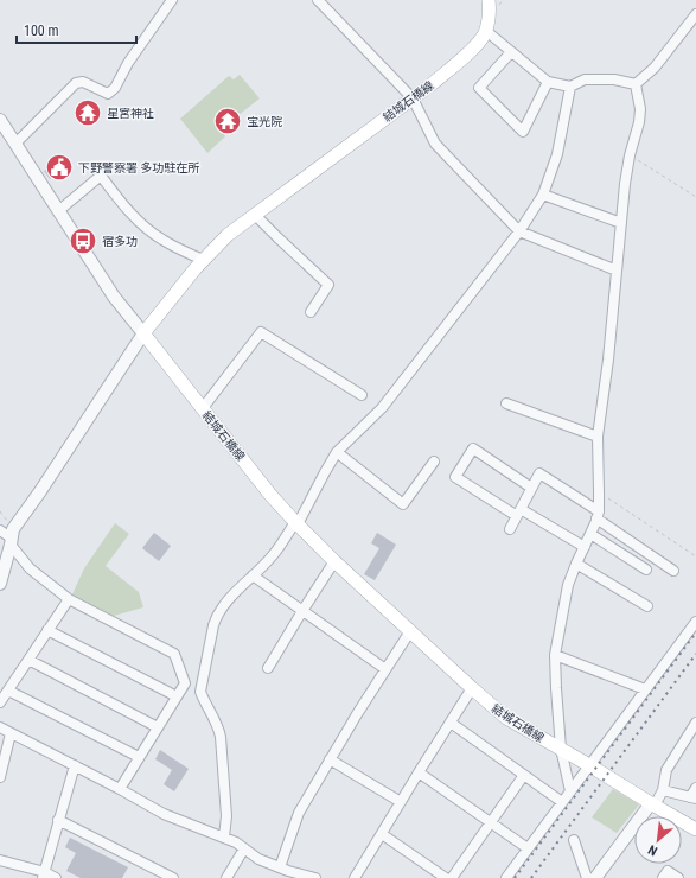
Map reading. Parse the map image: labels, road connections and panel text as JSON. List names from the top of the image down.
{
  "streets": {
    "main road": ["結城石橋線"]
  },
  "places": {
    "temple": ["星宮神社", "宝光院"],
    "public building": ["下野警察署 多功駐在所"],
    "bus stop": ["宿多功"]
  },
  "scale_bar": "100 m",
  "north": "bottom left"
}
